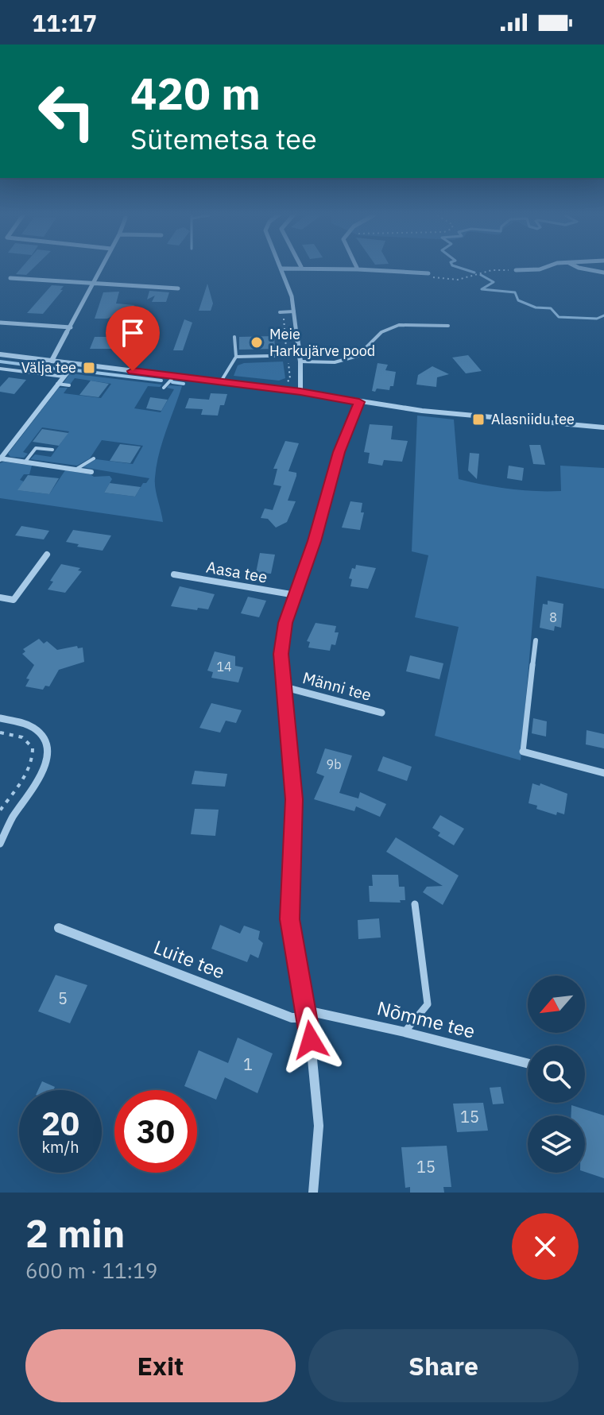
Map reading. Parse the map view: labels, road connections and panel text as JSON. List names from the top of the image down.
{
  "streets": {
    "street": [
      "Aasa tee",
      "Männi tee",
      "Luite tee",
      "Nõmme tee"
    ]
  },
  "crossings": [
    ["Luite tee", "Nõmme tee"]
  ],
  "places": {
    "other": ["Meie Harkujärve pood"],
    "transit": ["Välja tee", "Alasniidu tee"]
  },
  "house_numbers": [
    "8",
    "14",
    "9b",
    "5",
    "1",
    "15",
    "15"
  ],
  "north": "bottom left",
  "page": {
    "status": "11:17",
    "turn": ["420 m", "Sütemetsa tee"],
    "speed": "20 km/h",
    "limit": "30",
    "heading": ["2 min", "600 m · 11:19"],
    "buttons": ["Exit", "Share"]
  }
}
